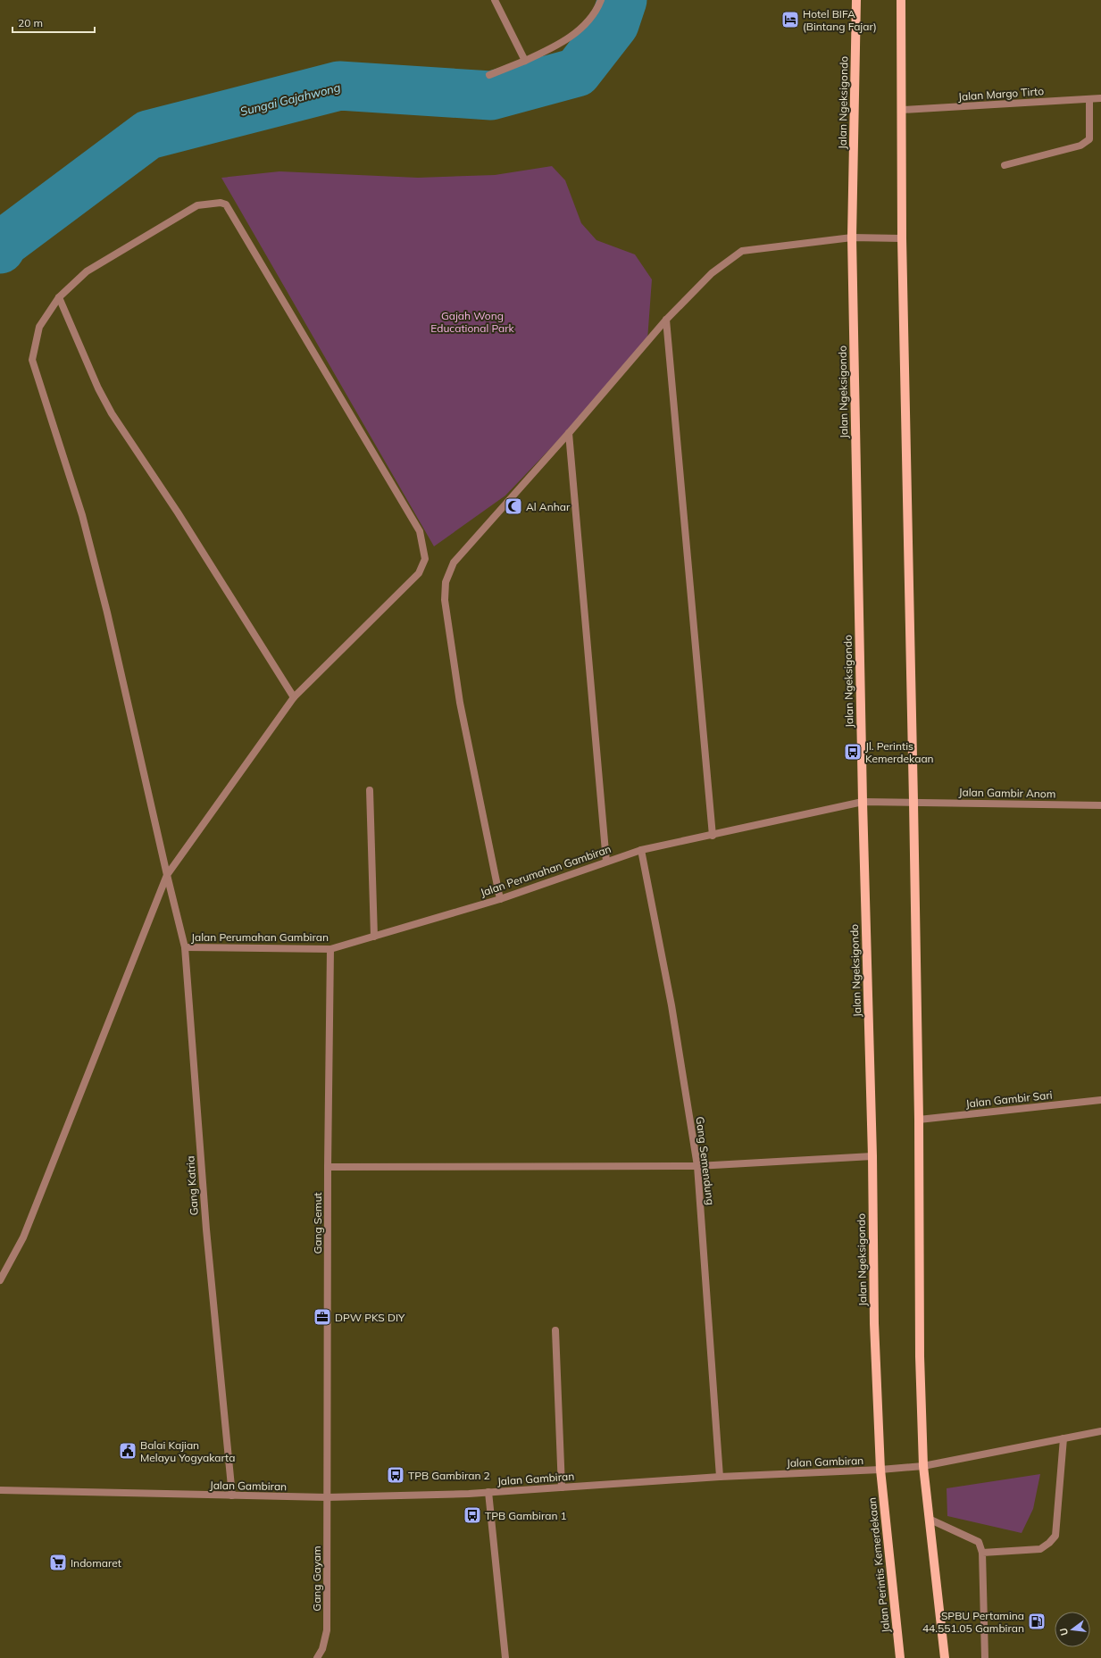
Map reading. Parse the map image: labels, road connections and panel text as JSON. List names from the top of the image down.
{
  "streets": {
    "main road": ["Jalan Ngeksigondo", "Jalan Perintis Kemerdekaan"],
    "street": [
      "Jalan Margo Tirto",
      "Jalan Gambir Anom",
      "Jalan Perumahan Gambiran",
      "Jalan Gambir Sari",
      "Gang Semendung",
      "Gang Katria",
      "Gang Semut",
      "Jalan Gambiran",
      "Gang Gayam"
    ]
  },
  "crossings": [
    ["Jalan Ngeksigondo", "Jalan Perumahan Gambiran"],
    ["Jalan Ngeksigondo", "Jalan Gambiran"],
    ["Jalan Ngeksigondo", "Jalan Perintis Kemerdekaan"],
    ["Jalan Gambir Anom", "Jalan Perumahan Gambiran"],
    ["Jalan Perumahan Gambiran", "Gang Semendung"],
    ["Jalan Perumahan Gambiran", "Gang Katria"],
    ["Jalan Perumahan Gambiran", "Gang Semut"],
    ["Gang Semendung", "Jalan Gambiran"],
    ["Gang Katria", "Jalan Gambiran"],
    ["Gang Semut", "Jalan Gambiran"],
    ["Gang Semut", "Gang Gayam"],
    ["Jalan Gambiran", "Jalan Perintis Kemerdekaan"],
    ["Jalan Gambiran", "Gang Gayam"]
  ],
  "water": ["Sungai Gajahwong"],
  "parks": ["Gajah Wong Educational Park"],
  "places": {
    "hotel": ["Hotel BIFA (Bintang Fajar)"],
    "mosque": ["Al Anhar"],
    "bus stop": ["Jl. Perintis Kemerdekaan", "TPB Gambiran 2", "TPB Gambiran 1"],
    "office": ["DPW PKS DIY"],
    "public building": ["Balai Kajian Melayu Yogyakarta"],
    "supermarket": ["Indomaret"],
    "fuel station": ["SPBU Pertamina 44.551.05 Gambiran"]
  },
  "scale_bar": "20 m",
  "north": "left"
}
